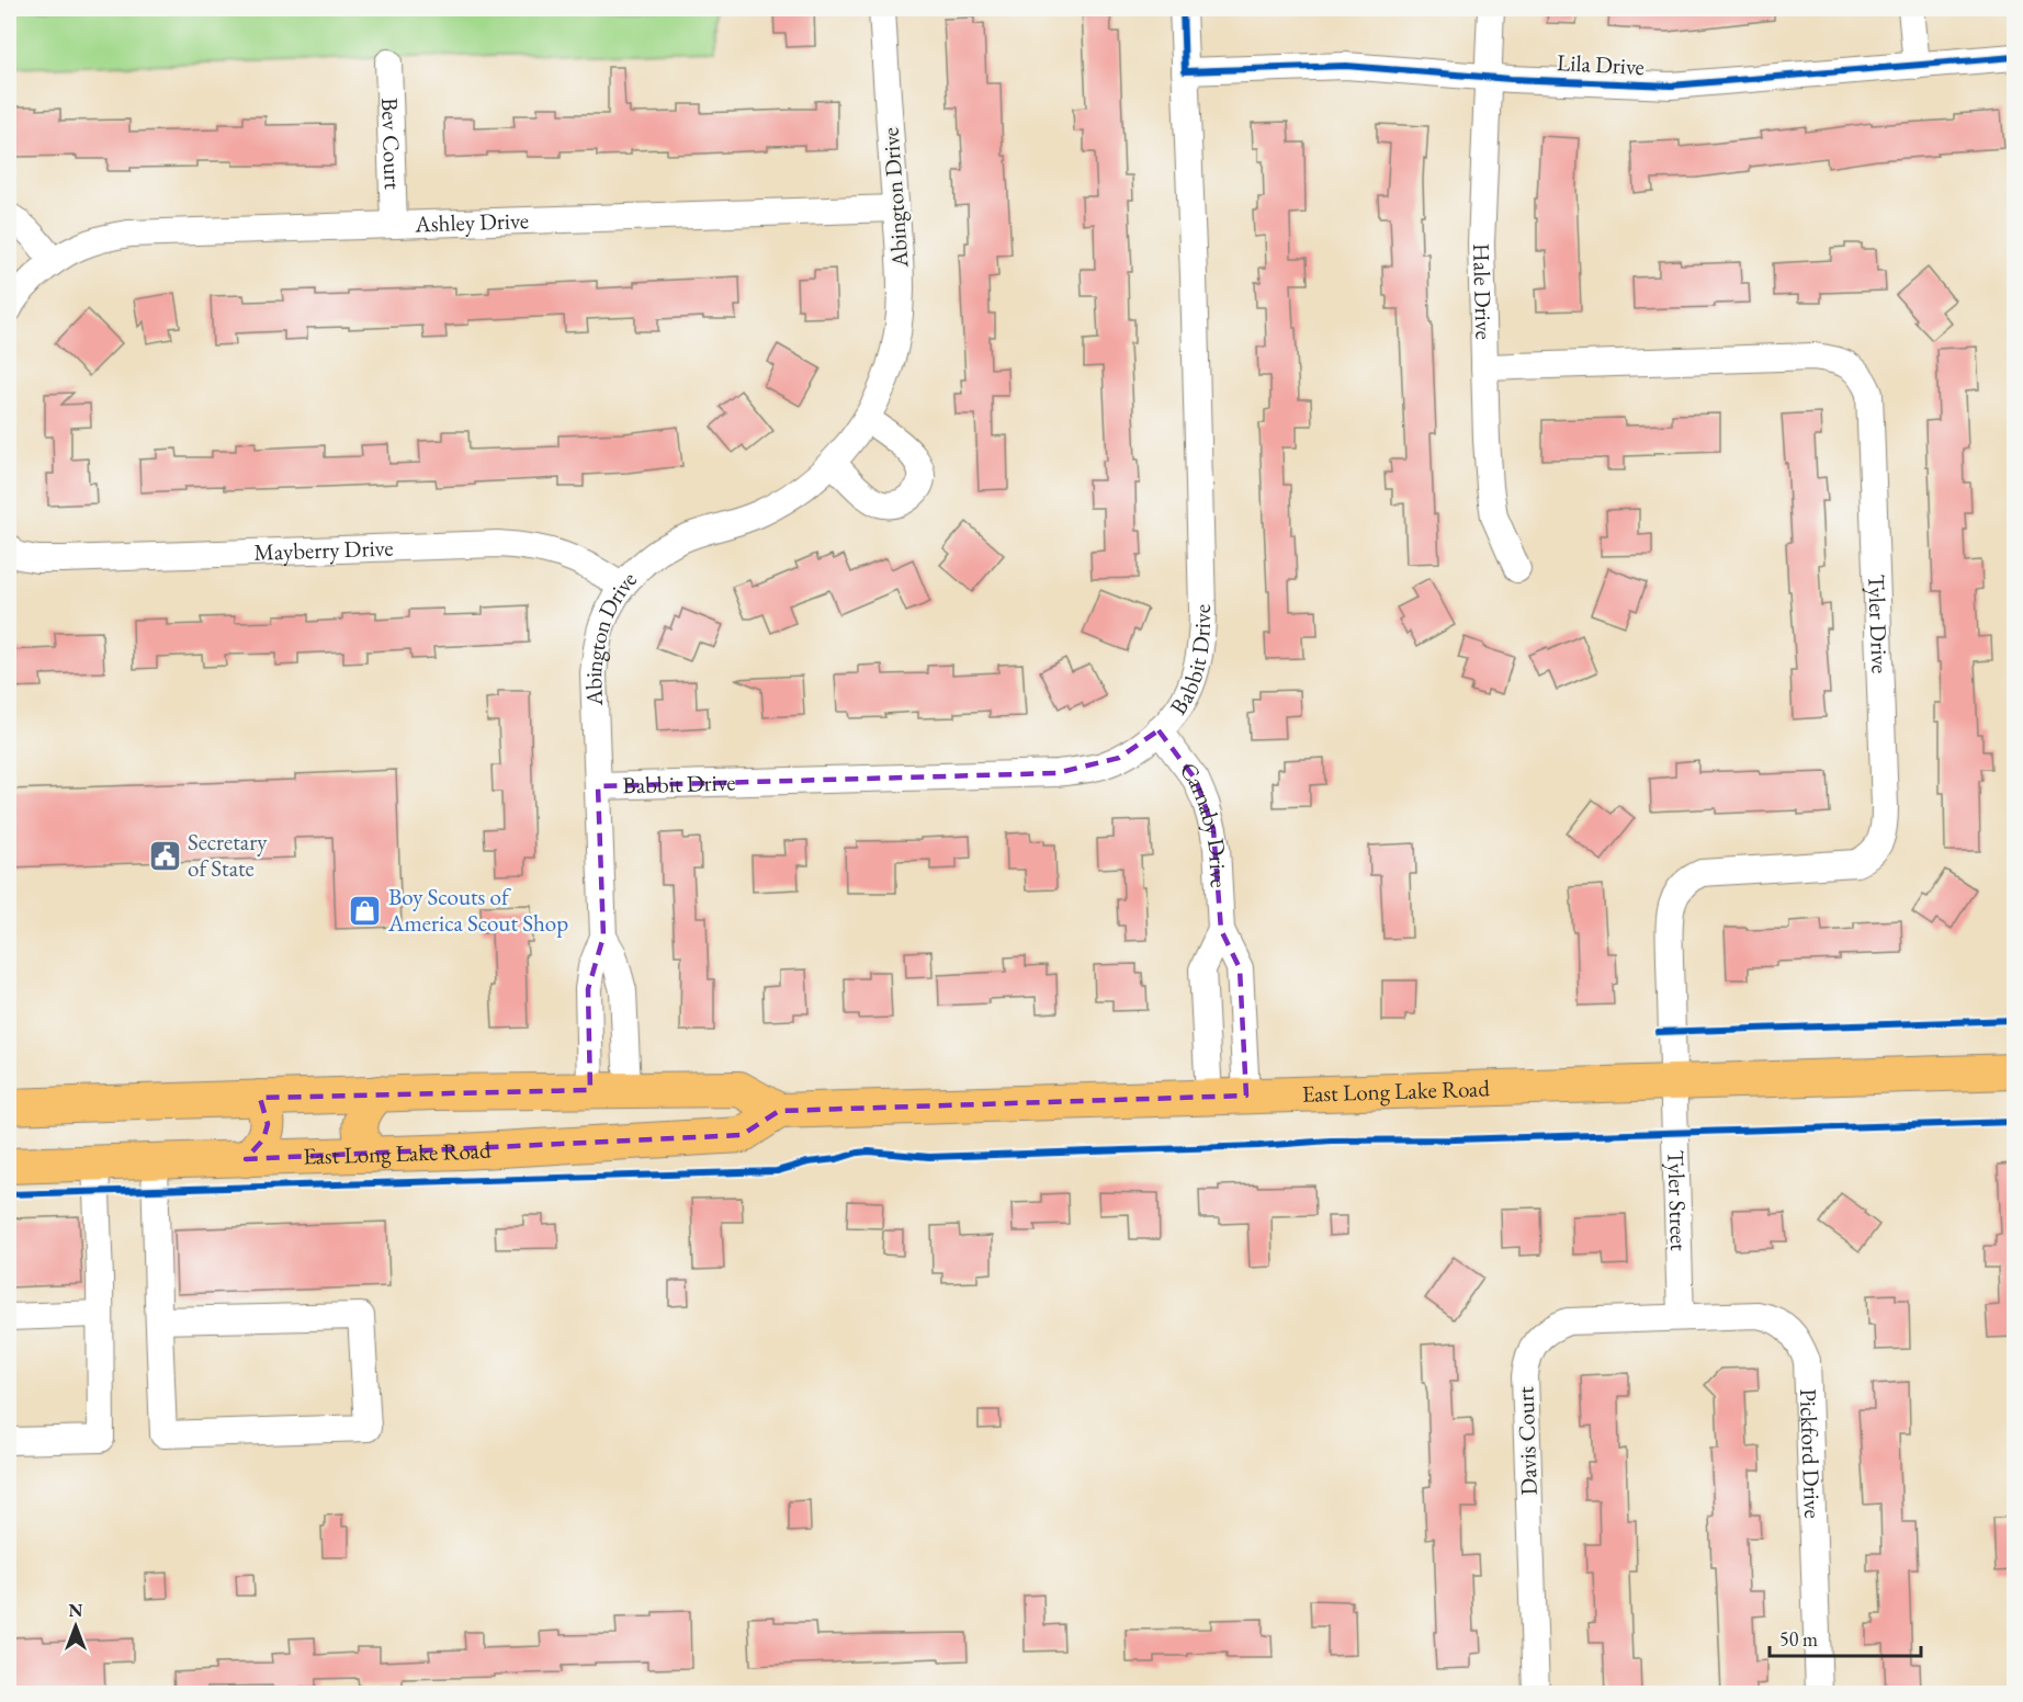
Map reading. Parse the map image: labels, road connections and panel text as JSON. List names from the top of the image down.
{
  "streets": {
    "main road": ["East Long Lake Road"],
    "street": [
      "Lila Drive",
      "Bev Court",
      "Abington Drive",
      "Ashley Drive",
      "Hale Drive",
      "Mayberry Drive",
      "Tyler Drive",
      "Babbit Drive",
      "Carnaby Drive",
      "Tyler Street",
      "Davis Court",
      "Pickford Drive"
    ]
  },
  "crossings": [
    ["Lila Drive", "Hale Drive"],
    ["Lila Drive", "Babbit Drive"],
    ["Bev Court", "Ashley Drive"],
    ["Abington Drive", "Ashley Drive"],
    ["Abington Drive", "Mayberry Drive"],
    ["Abington Drive", "Babbit Drive"],
    ["Hale Drive", "Tyler Drive"],
    ["Tyler Drive", "East Long Lake Road"],
    ["Tyler Drive", "Tyler Street"],
    ["Babbit Drive", "Carnaby Drive"],
    ["Carnaby Drive", "East Long Lake Road"],
    ["East Long Lake Road", "Tyler Street"],
    ["Tyler Street", "Davis Court"],
    ["Tyler Street", "Pickford Drive"],
    ["Davis Court", "Pickford Drive"]
  ],
  "places": {
    "public building": ["Secretary of State"],
    "shop": ["Boy Scouts of America Scout Shop"]
  },
  "scale_bar": "50 m",
  "north": "top"
}
